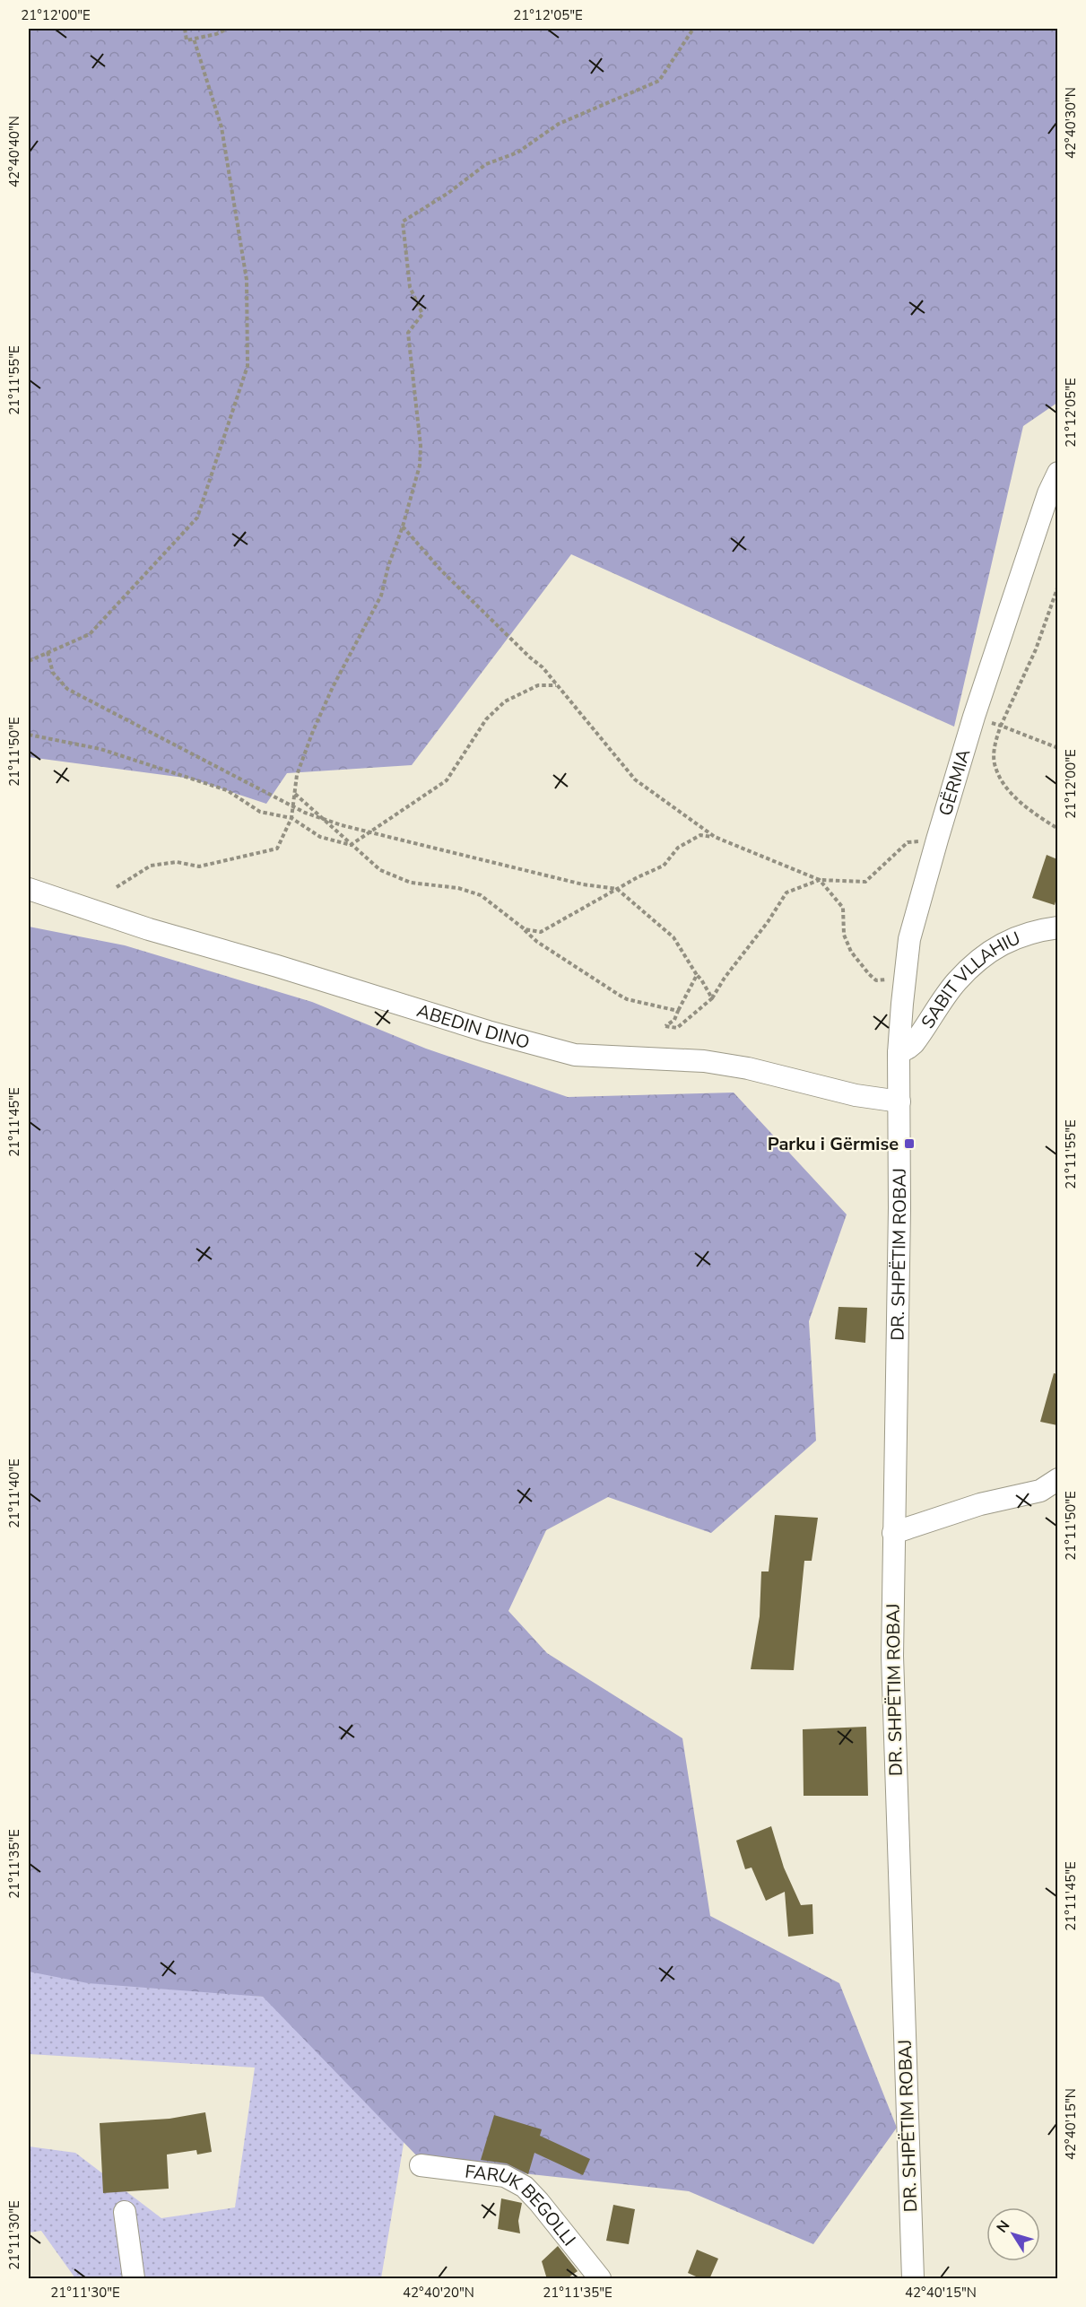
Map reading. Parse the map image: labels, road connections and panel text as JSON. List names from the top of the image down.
{
  "streets": {
    "street": [
      "GËRMIA",
      "SABIT VLLAHIU",
      "ABEDIN DINO",
      "DR. SHPËTIM ROBAJ",
      "FARUK BEGOLLI"
    ]
  },
  "crossings": [
    ["GËRMIA", "SABIT VLLAHIU"],
    ["GËRMIA", "ABEDIN DINO"],
    ["GËRMIA", "DR. SHPËTIM ROBAJ"],
    ["ABEDIN DINO", "DR. SHPËTIM ROBAJ"]
  ],
  "places": {
    "transit": ["Parku i Gërmise"]
  },
  "north": "top left",
  "coordinates": [
    "21°12'00\"E",
    "21°12'05\"E",
    "42°40'30\"N",
    "42°40'40\"N",
    "21°11'55\"E",
    "21°11'50\"E",
    "21°11'45\"E",
    "21°11'40\"E",
    "21°11'35\"E",
    "42°40'15\"N",
    "21°11'30\"E",
    "42°40'20\"N"
  ]
}
